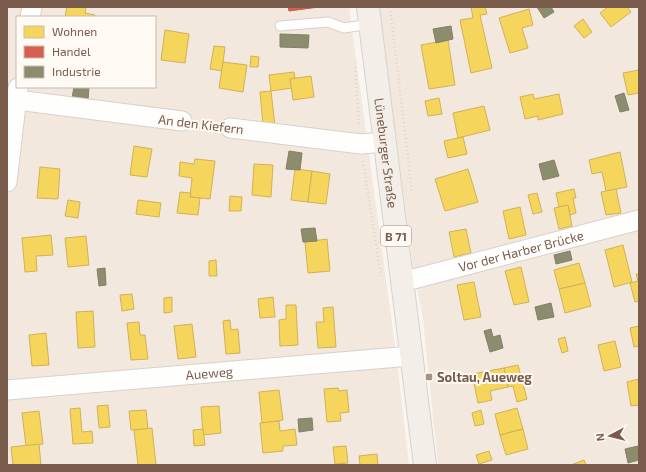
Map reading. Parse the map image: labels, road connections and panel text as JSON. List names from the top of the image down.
{
  "streets": {
    "main road": ["Lüneburger Straße", "B 71"],
    "street": ["An den Kiefern", "Vor der Harber Brücke", "Aueweg"]
  },
  "crossings": [
    ["An den Kiefern", "Lüneburger Straße"],
    ["Lüneburger Straße", "Vor der Harber Brücke"],
    ["Lüneburger Straße", "Aueweg"]
  ],
  "places": {
    "transit": ["Soltau, Aueweg"]
  },
  "legend": ["Wohnen", "Handel", "Industrie"],
  "north": "left"
}
